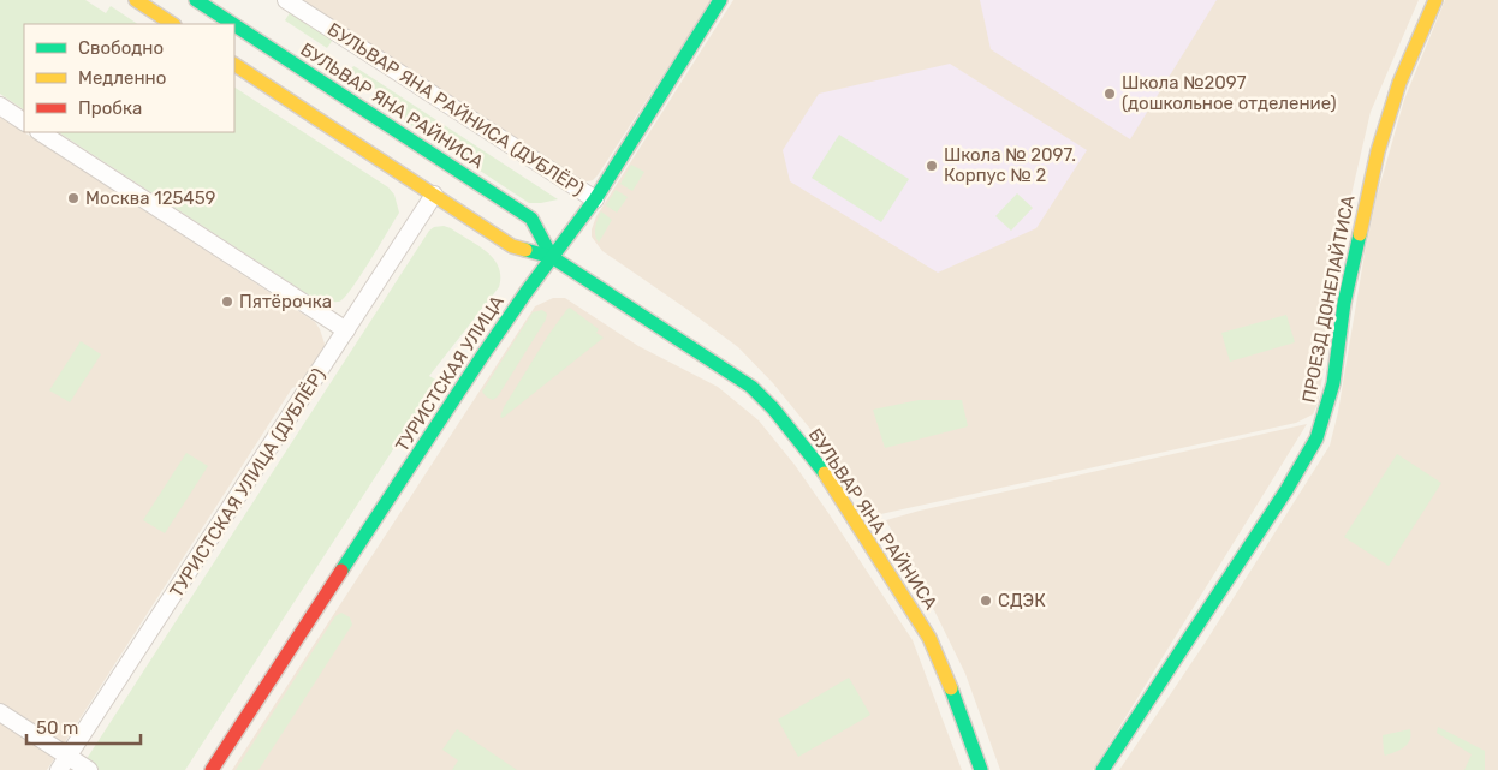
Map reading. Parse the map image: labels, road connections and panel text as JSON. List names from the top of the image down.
{
  "streets": {
    "main road": ["БУЛЬВАР ЯНА РАЙНИСА", "ПРОЕЗД ДОНЕЛАЙТИСА", "ТУРИСТСКАЯ УЛИЦА"],
    "street": ["БУЛЬВАР ЯНА РАЙНИСА (ДУБЛЁР)", "ТУРИСТСКАЯ УЛИЦА (ДУБЛЁР)"]
  },
  "crossings": [
    ["БУЛЬВАР ЯНА РАЙНИСА", "ТУРИСТСКАЯ УЛИЦА"],
    ["БУЛЬВАР ЯНА РАЙНИСА", "ТУРИСТСКАЯ УЛИЦА (ДУБЛЁР)"],
    ["БУЛЬВАР ЯНА РАЙНИСА (ДУБЛЁР)", "ТУРИСТСКАЯ УЛИЦА"]
  ],
  "places": [
    "Школа №2097 (дошкольное отделение)",
    "Школа № 2097. Корпус № 2",
    "Москва 125459",
    "Пятёрочка",
    "СДЭК"
  ],
  "legend": ["Свободно", "Медленно", "Пробка"],
  "scale_bar": "50 m"
}
